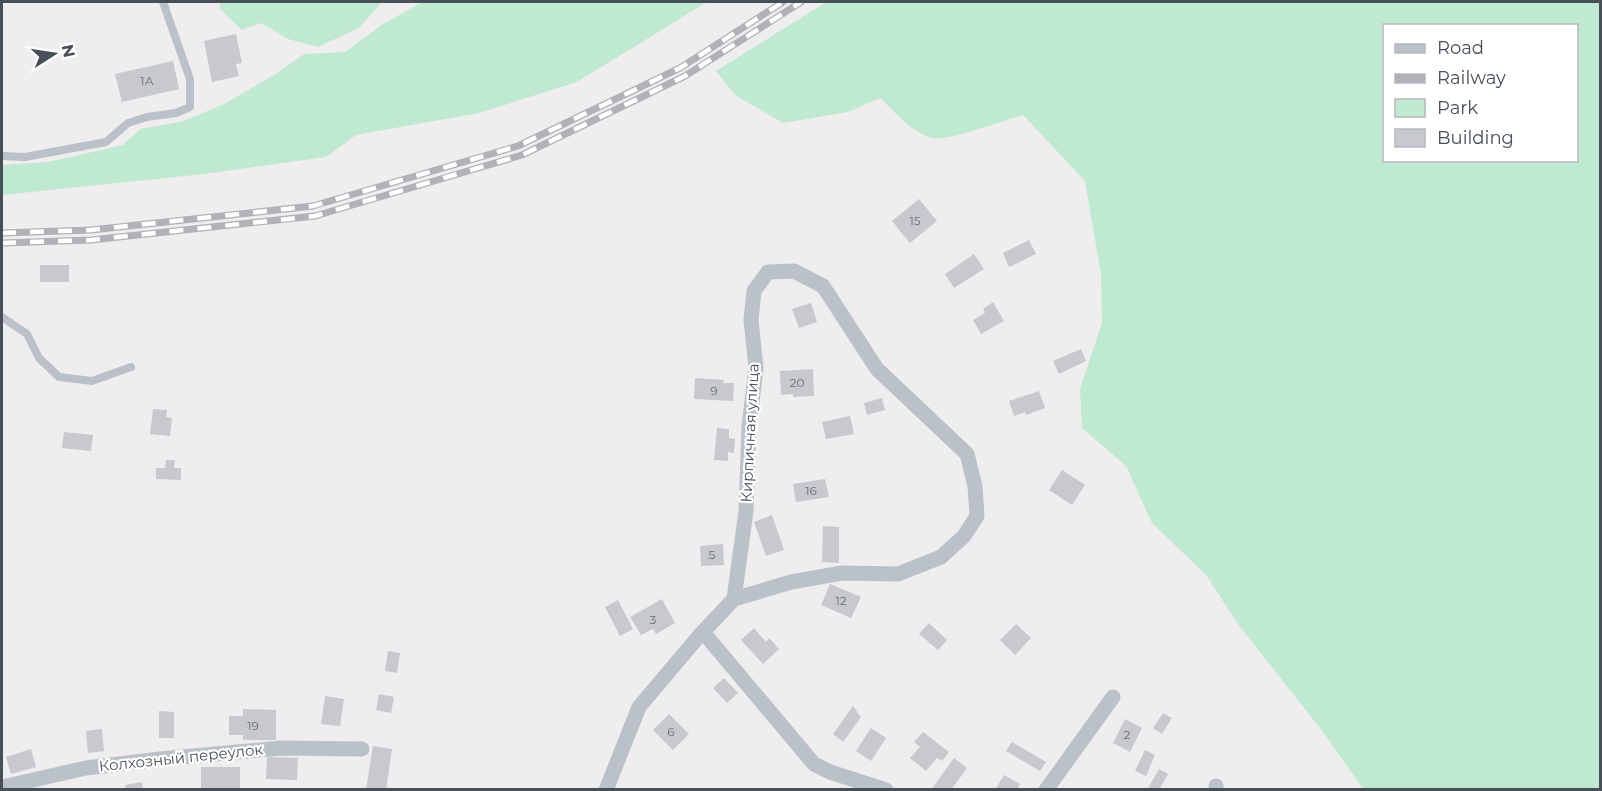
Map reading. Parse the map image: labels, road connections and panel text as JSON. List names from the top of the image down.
{
  "streets": {
    "street": ["Кирпичная улица", "Колхозный переулок"]
  },
  "house_numbers": [
    "1А",
    "15",
    "20",
    "9",
    "16",
    "5",
    "12",
    "3",
    "19",
    "6",
    "2"
  ],
  "legend": [
    "Road",
    "Railway",
    "Park",
    "Building"
  ],
  "north": "right"
}
